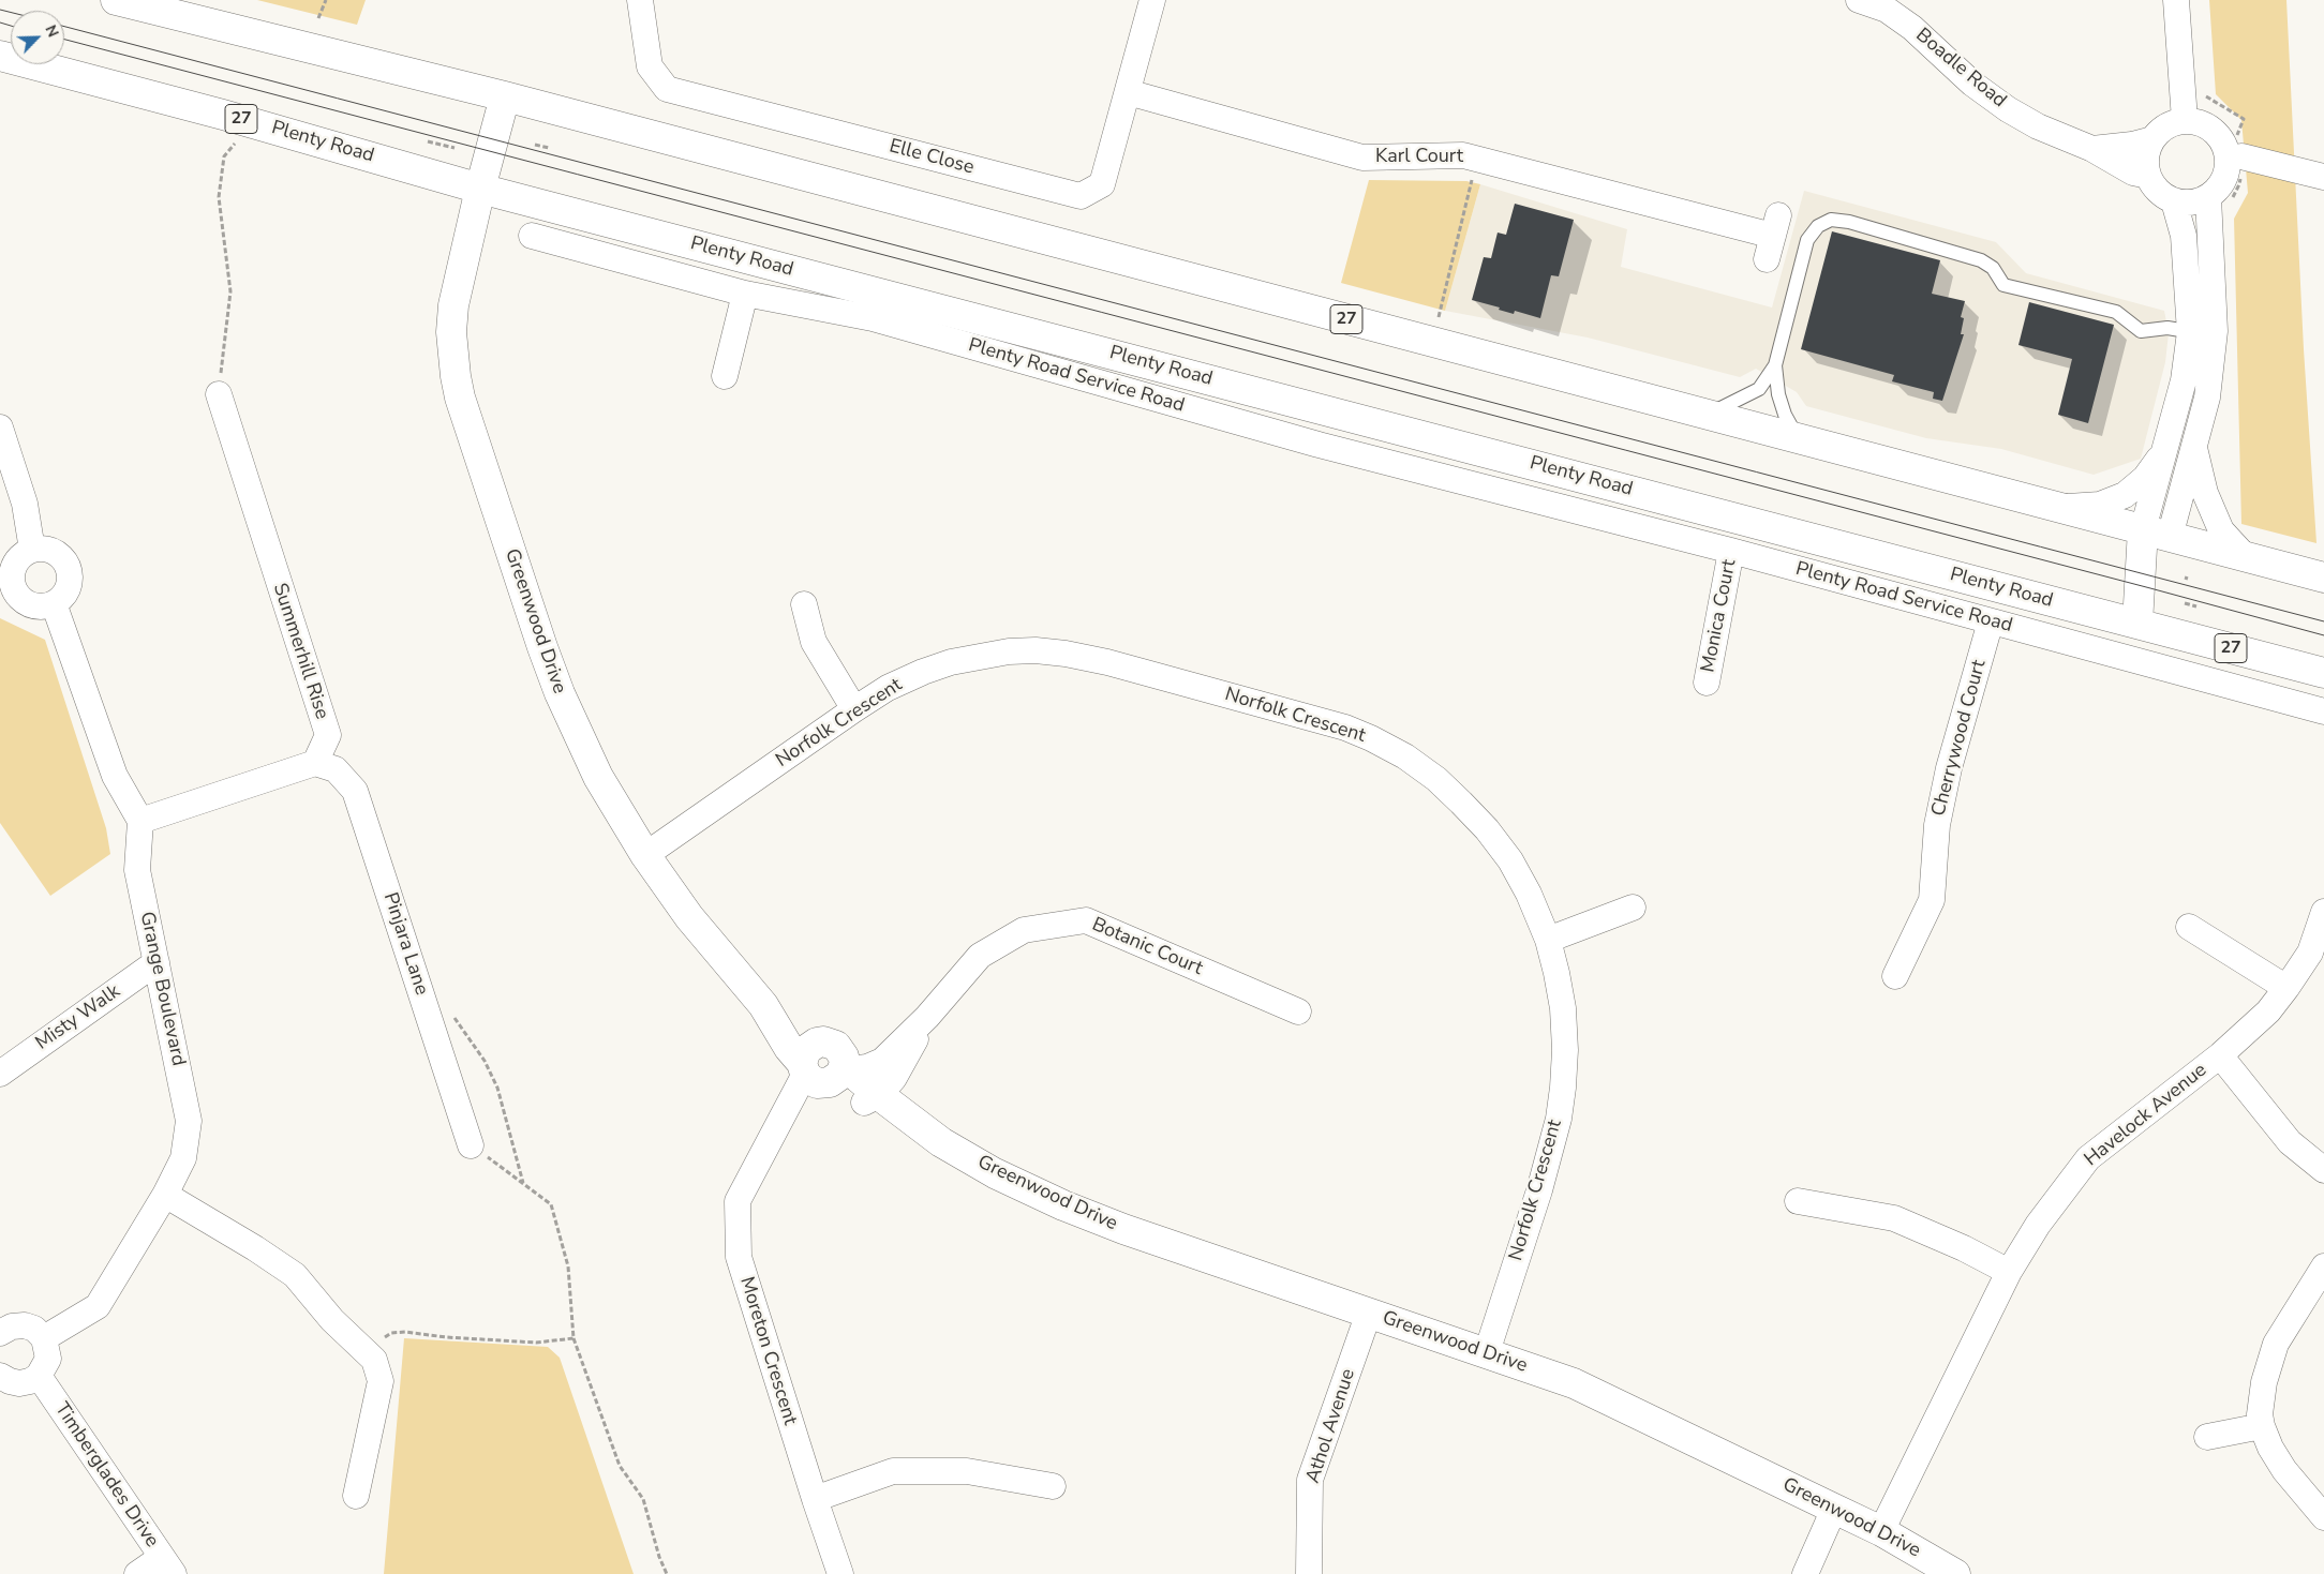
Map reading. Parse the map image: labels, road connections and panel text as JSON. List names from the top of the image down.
{
  "streets": {
    "main road": ["27", "Plenty Road", "Greenwood Drive"],
    "street": [
      "Boadle Road",
      "Elle Close",
      "Karl Court",
      "Plenty Road Service Road",
      "Monica Court",
      "Summerhill Rise",
      "Norfolk Crescent",
      "Cherrywood Court",
      "Pinjara Lane",
      "Botanic Court",
      "Grange Boulevard",
      "Misty Walk",
      "Havelock Avenue",
      "Moreton Crescent",
      "Athol Avenue",
      "Timberglades Drive"
    ]
  },
  "crossings": [
    ["27", "Greenwood Drive"],
    ["Plenty Road", "Greenwood Drive"],
    ["Elle Close", "Karl Court"],
    ["Plenty Road Service Road", "Monica Court"],
    ["Plenty Road Service Road", "Cherrywood Court"],
    ["Greenwood Drive", "Norfolk Crescent"],
    ["Greenwood Drive", "Botanic Court"],
    ["Greenwood Drive", "Havelock Avenue"],
    ["Greenwood Drive", "Moreton Crescent"],
    ["Greenwood Drive", "Athol Avenue"],
    ["Summerhill Rise", "Pinjara Lane"],
    ["Botanic Court", "Moreton Crescent"],
    ["Grange Boulevard", "Misty Walk"]
  ],
  "north": "top right"
}
